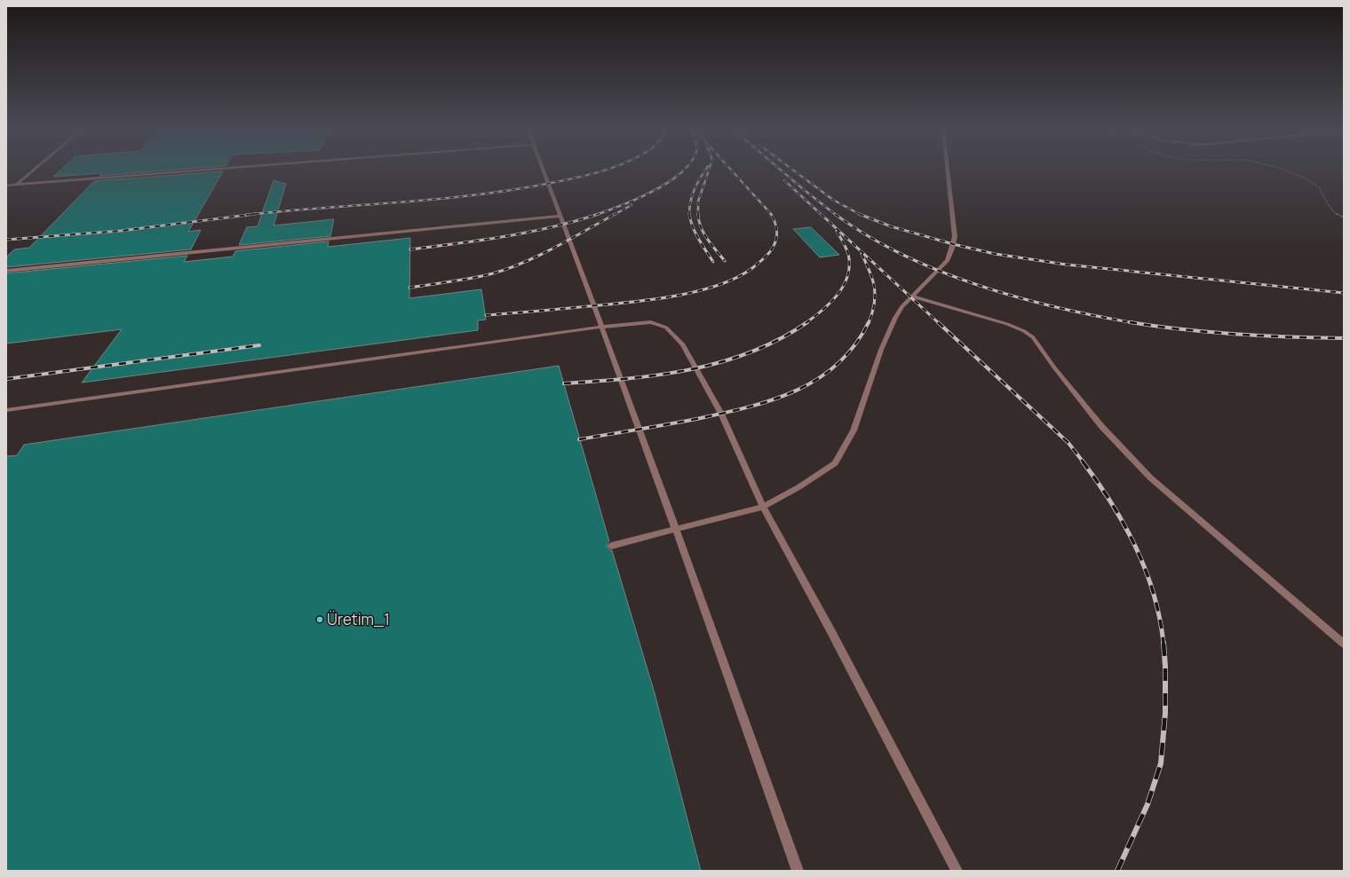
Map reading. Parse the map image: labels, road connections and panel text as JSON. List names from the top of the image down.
{
  "places": ["Üretim_1"]
}
